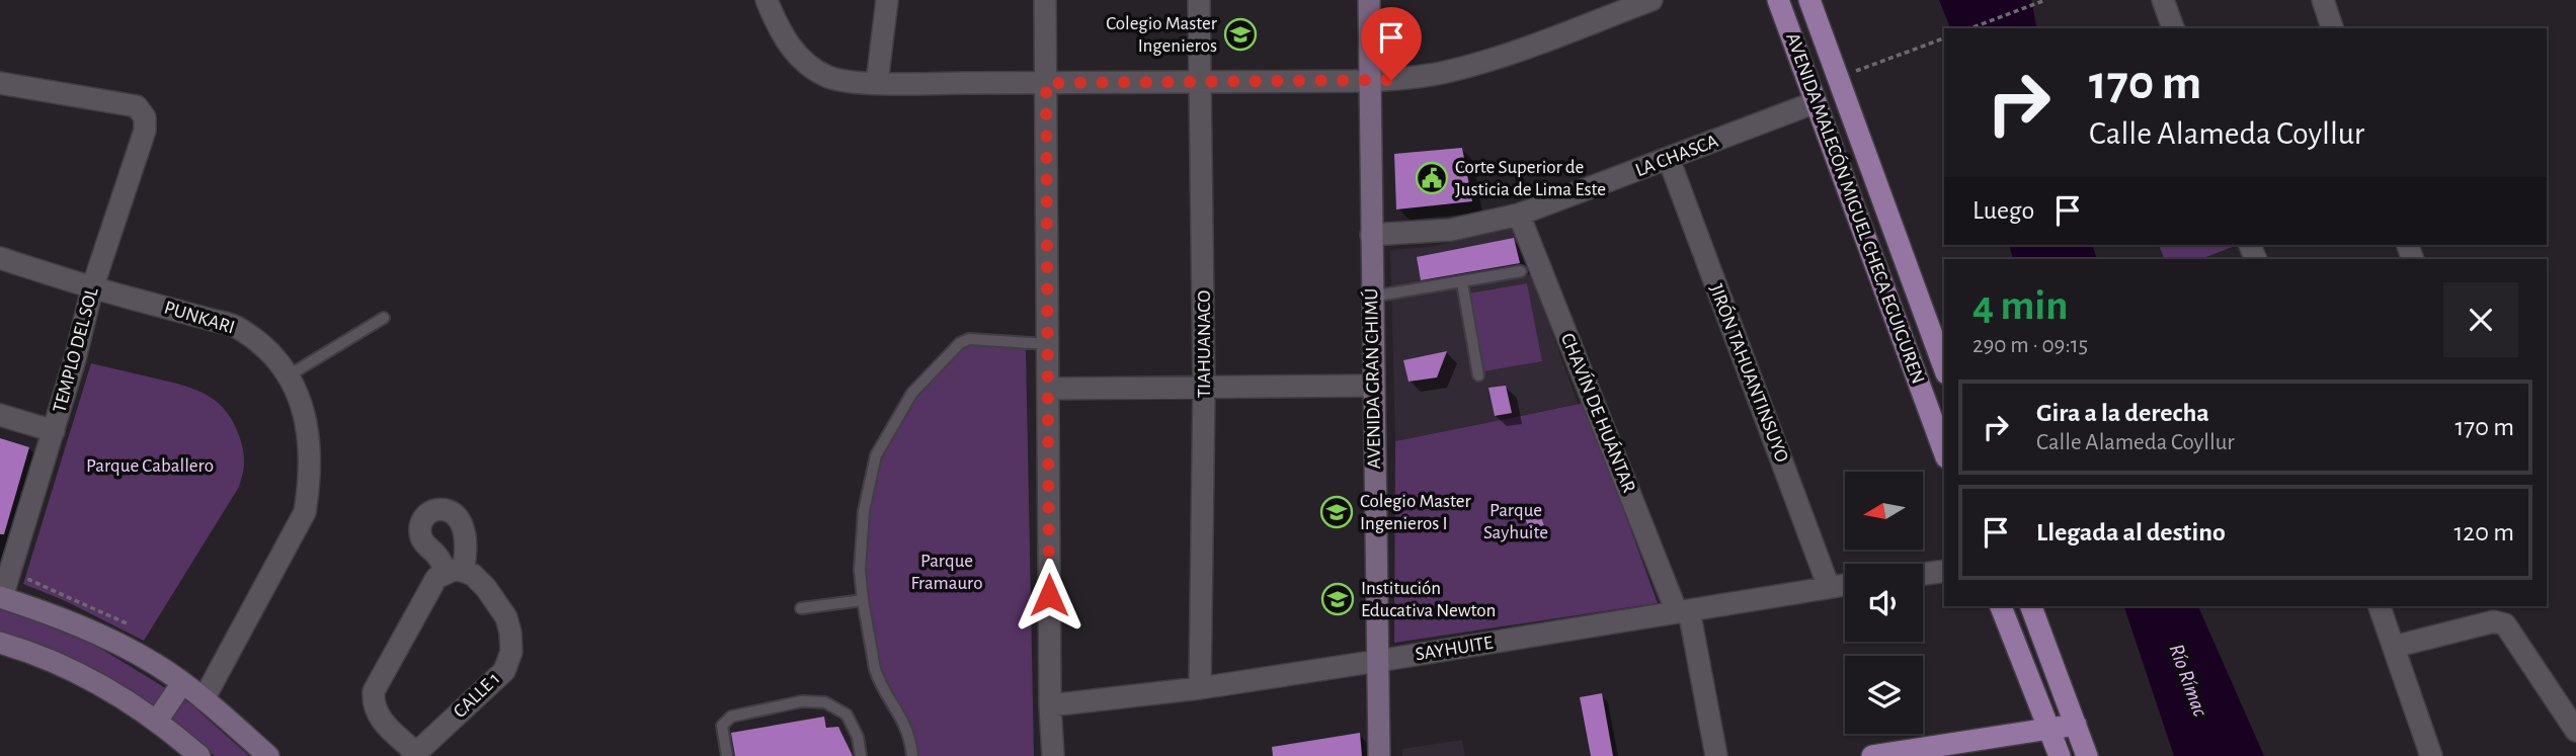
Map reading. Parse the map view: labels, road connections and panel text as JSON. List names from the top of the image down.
{
  "streets": {
    "main road": ["AVENIDA MALECÓN MIGUEL CHECA EGUIGUREN"],
    "street": [
      "LA CHASCA",
      "PUNKARI",
      "TIAHUANACO",
      "TEMPLO DEL SOL",
      "JIRÓN TAHUANTINSUYO",
      "AVENIDA GRAN CHIMÚ",
      "CHAVÍN DE HUÁNTAR",
      "SAYHUITE",
      "CALLE 1"
    ]
  },
  "crossings": [
    ["LA CHASCA", "AVENIDA MALECÓN MIGUEL CHECA EGUIGUREN"],
    ["LA CHASCA", "JIRÓN TAHUANTINSUYO"],
    ["LA CHASCA", "AVENIDA GRAN CHIMÚ"],
    ["LA CHASCA", "CHAVÍN DE HUÁNTAR"],
    ["PUNKARI", "TEMPLO DEL SOL"],
    ["TIAHUANACO", "SAYHUITE"],
    ["JIRÓN TAHUANTINSUYO", "SAYHUITE"],
    ["AVENIDA GRAN CHIMÚ", "SAYHUITE"],
    ["CHAVÍN DE HUÁNTAR", "SAYHUITE"]
  ],
  "water": ["Río Rímac"],
  "parks": ["Parque Caballero", "Parque Sayhuite", "Parque Framauro"],
  "places": {
    "school or university": ["Colegio Master Ingenieros", "Colegio Master Ingenieros I", "Institución Educativa Newton"],
    "public building": ["Corte Superior de Justicia de Lima Este"]
  },
  "north": "left",
  "page": {
    "turn": ["170 m", "Calle Alameda Coyllur"],
    "then": "Luego",
    "heading": ["4 min", "290 m · 09:15"],
    "list": [
      {
        "name": "Gira a la derecha",
        "note": "Calle Alameda Coyllur",
        "value": "170 m"
      },
      {
        "name": "Llegada al destino",
        "value": "120 m"
      }
    ]
  }
}
